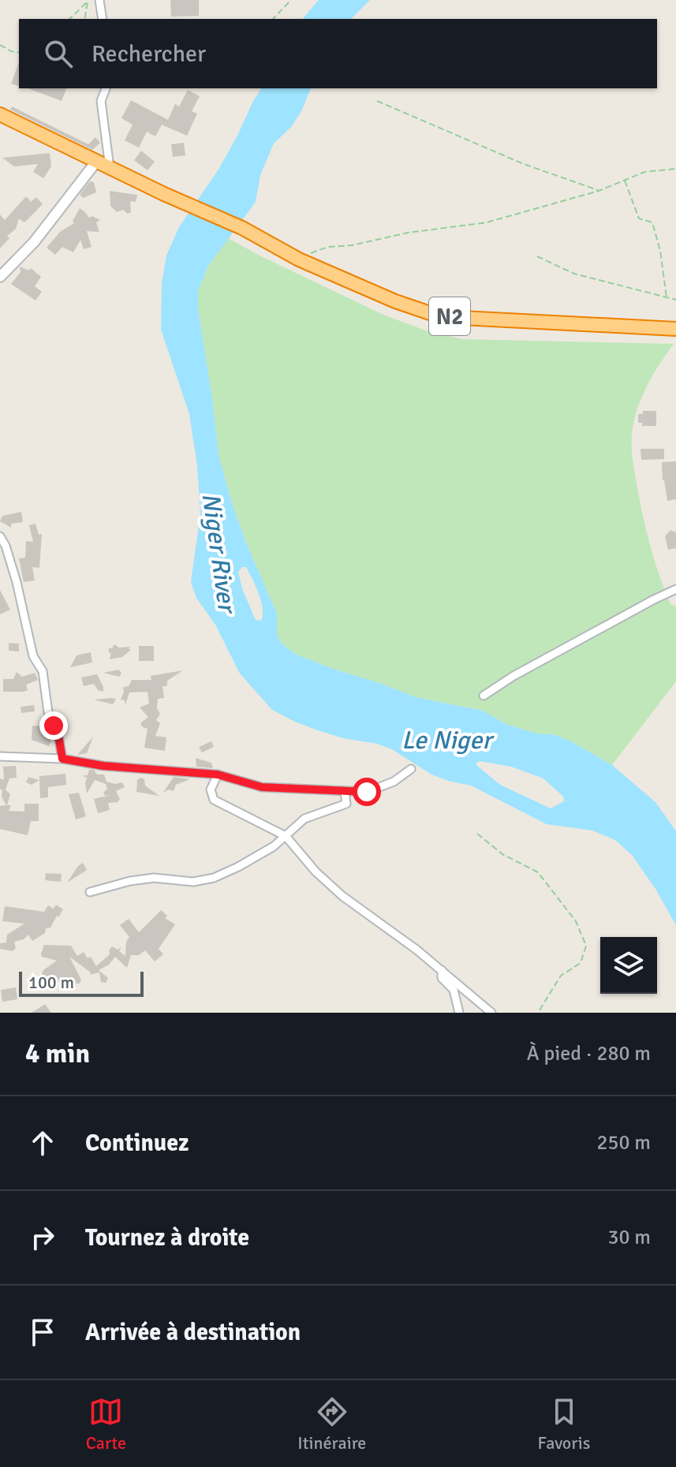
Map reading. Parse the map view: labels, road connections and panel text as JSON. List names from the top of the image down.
{
  "streets": {
    "highway": ["N2"]
  },
  "water": ["Niger River", "Le Niger"],
  "scale_bar": "100 m",
  "page": {
    "search": "Rechercher",
    "scale": "100 m",
    "heading": ["4 min", "À pied · 280 m"],
    "list": [
      ["Continuez", "250 m"],
      ["Tournez à droite", "30 m"],
      "Arrivée à destination"
    ],
    "nav": ["Carte", "Itinéraire", "Favoris"]
  }
}
